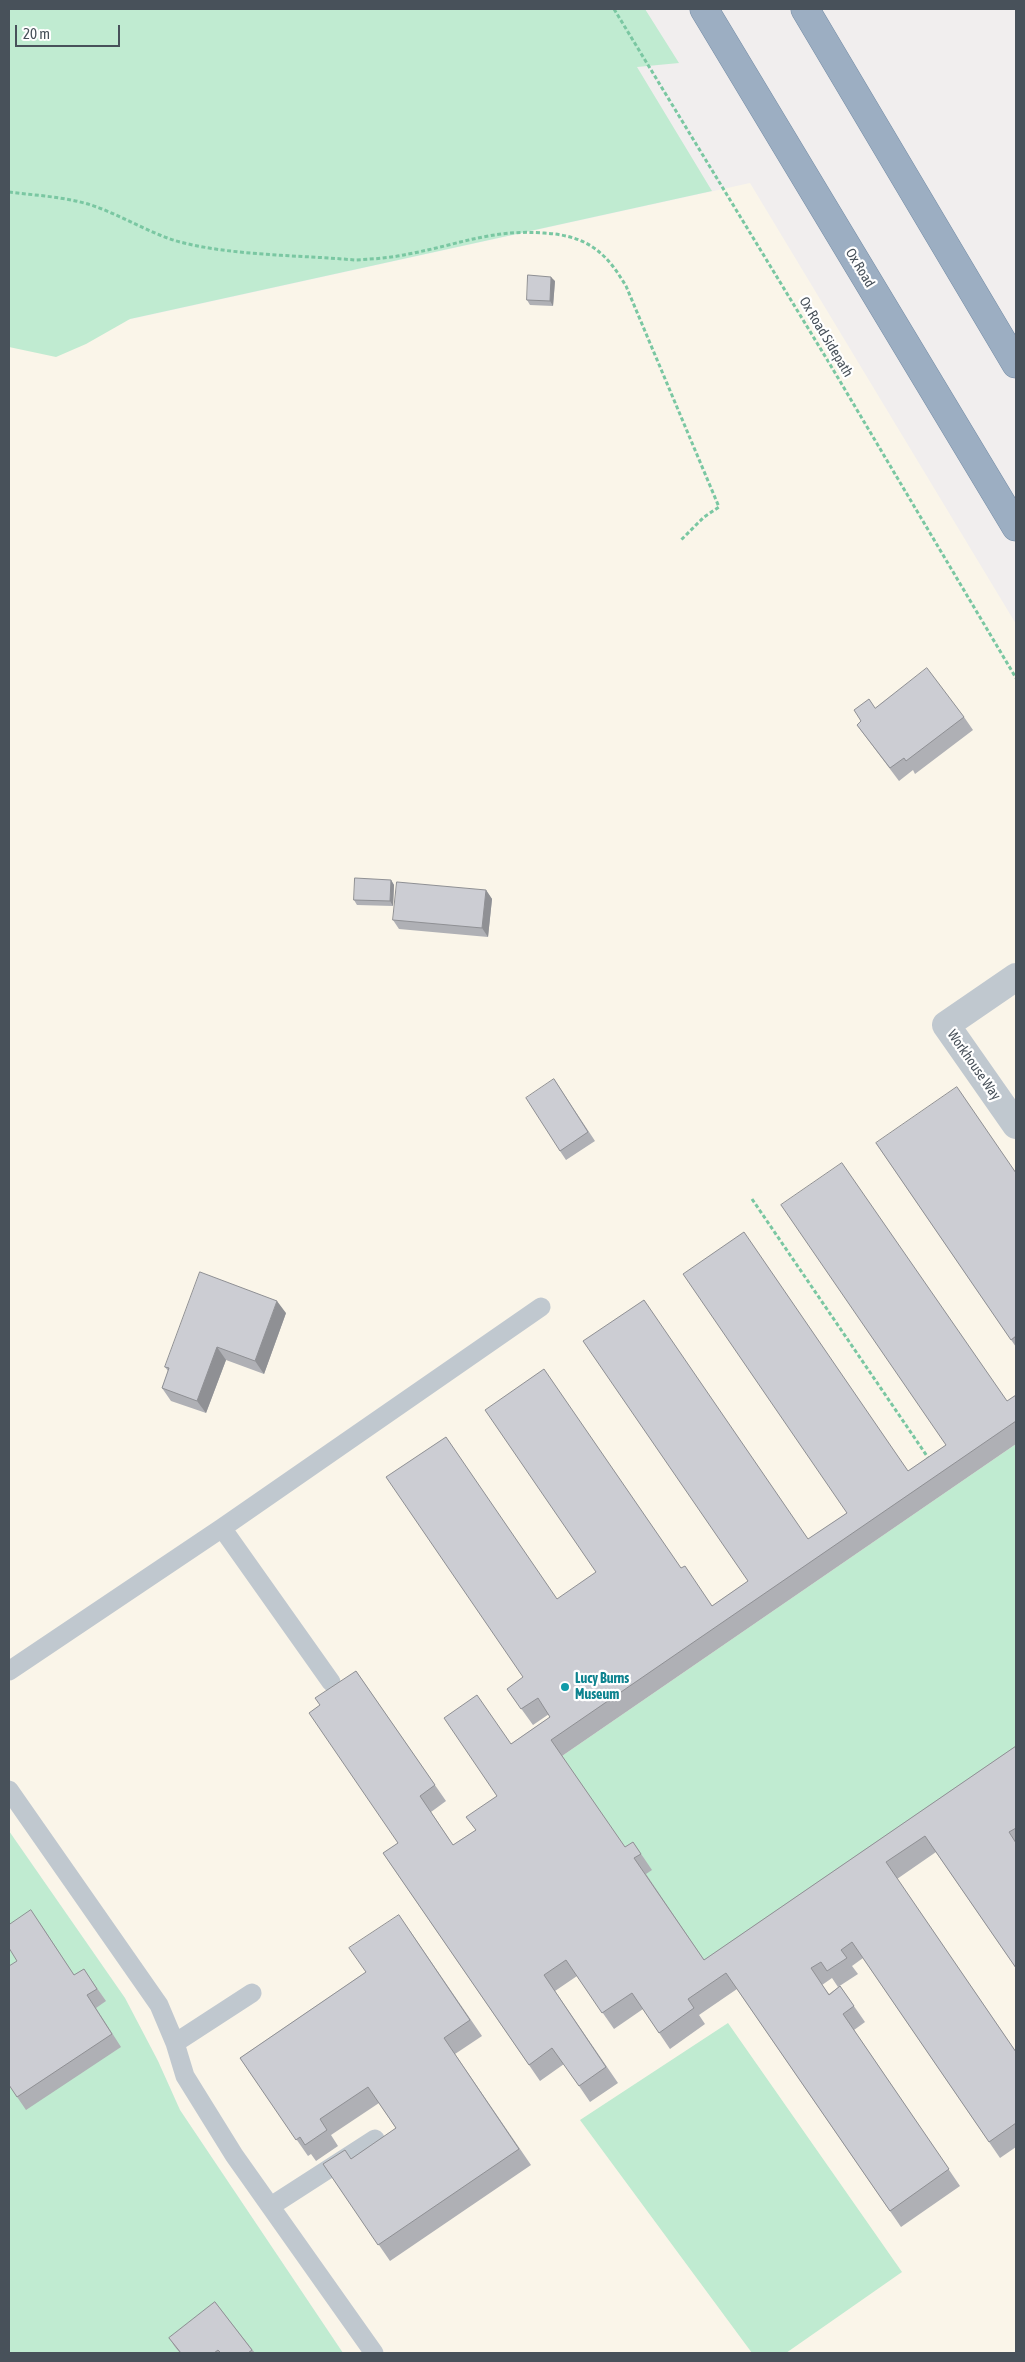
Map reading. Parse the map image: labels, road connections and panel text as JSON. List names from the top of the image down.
{
  "streets": {
    "highway": ["Ox Road"],
    "street": ["Workhouse Way"],
    "path": ["Ox Road Sidepath"]
  },
  "places": ["Lucy Burns Museum"],
  "scale_bar": "20 m"
}
